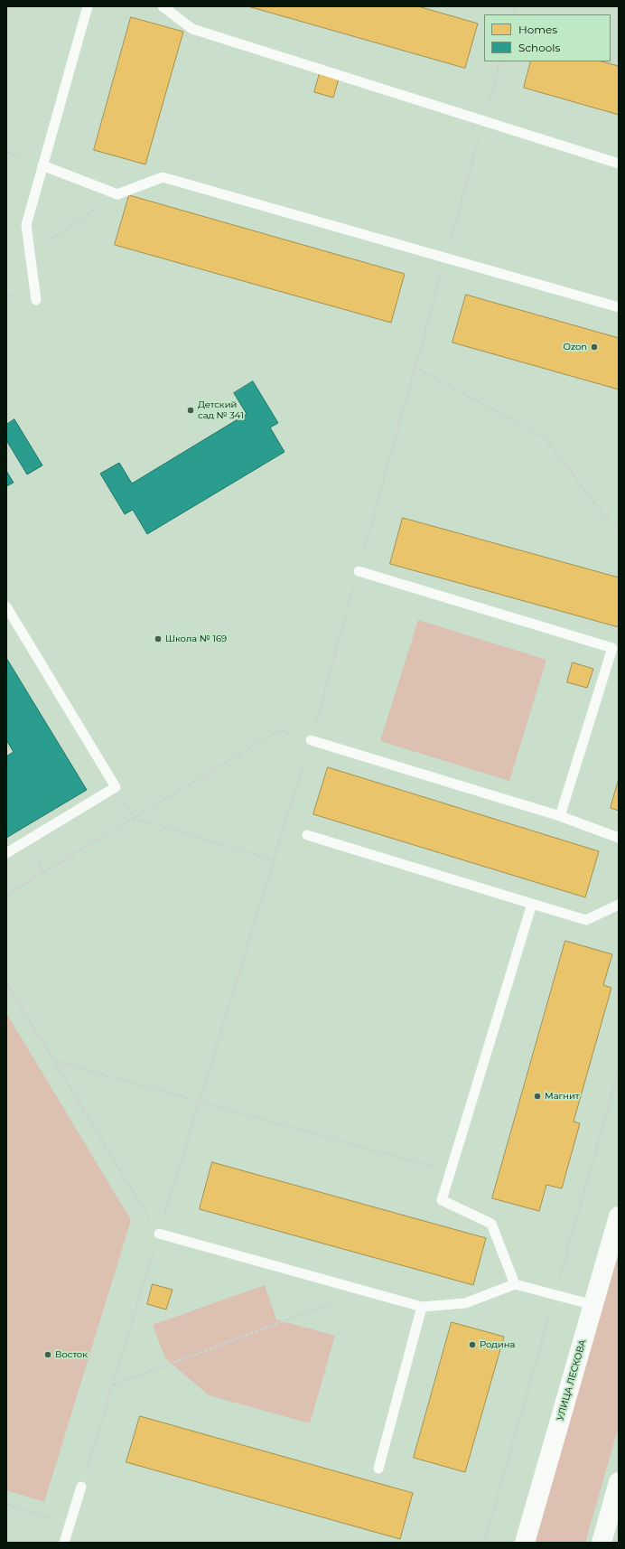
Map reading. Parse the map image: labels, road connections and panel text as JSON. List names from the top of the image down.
{
  "streets": {
    "main road": ["УЛИЦА ЛЕСКОВА"]
  },
  "places": [
    "Ozon",
    "Детский сад № 341",
    "Школа № 169",
    "Магнит",
    "Родина",
    "Восток"
  ],
  "legend": ["Homes", "Schools"]
}
